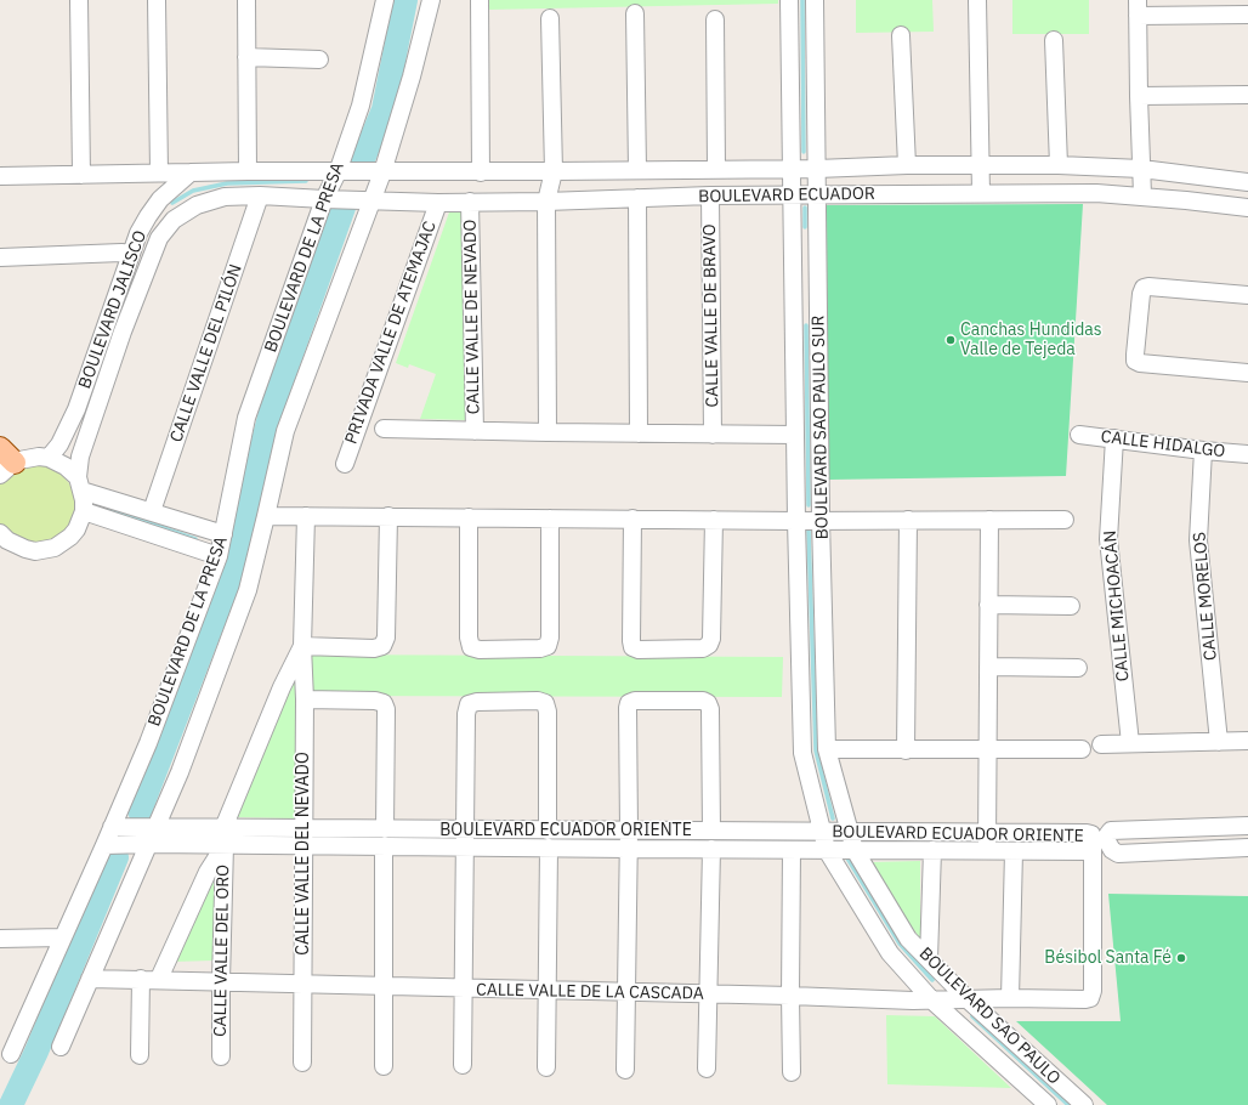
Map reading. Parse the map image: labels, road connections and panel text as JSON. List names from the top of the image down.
{
  "streets": {
    "street": [
      "BOULEVARD ECUADOR",
      "BOULEVARD DE LA PRESA",
      "BOULEVARD JALISCO",
      "CALLE VALLE DE BRAVO",
      "CALLE VALLE DE NEVADO",
      "PRIVADA VALLE DE ATEMAJAC",
      "CALLE VALLE DEL PILÓN",
      "BOULEVARD SAO PAULO SUR",
      "CALLE HIDALGO",
      "CALLE MORELOS",
      "CALLE MICHOACÁN",
      "BOULEVARD ECUADOR ORIENTE",
      "CALLE VALLE DEL NEVADO",
      "CALLE VALLE DEL ORO",
      "CALLE VALLE DE LA CASCADA",
      "BOULEVARD SAO PAULO"
    ]
  },
  "crossings": [
    ["BOULEVARD ECUADOR", "BOULEVARD DE LA PRESA"],
    ["BOULEVARD ECUADOR", "BOULEVARD JALISCO"],
    ["BOULEVARD ECUADOR", "CALLE VALLE DE BRAVO"],
    ["BOULEVARD ECUADOR", "CALLE VALLE DE NEVADO"],
    ["BOULEVARD ECUADOR", "PRIVADA VALLE DE ATEMAJAC"],
    ["BOULEVARD ECUADOR", "BOULEVARD SAO PAULO SUR"],
    ["BOULEVARD DE LA PRESA", "BOULEVARD JALISCO"],
    ["BOULEVARD DE LA PRESA", "BOULEVARD ECUADOR ORIENTE"],
    ["BOULEVARD JALISCO", "CALLE VALLE DEL PILÓN"],
    ["BOULEVARD SAO PAULO SUR", "BOULEVARD ECUADOR ORIENTE"],
    ["BOULEVARD SAO PAULO SUR", "BOULEVARD SAO PAULO"],
    ["CALLE HIDALGO", "CALLE MORELOS"],
    ["CALLE HIDALGO", "CALLE MICHOACÁN"],
    ["BOULEVARD ECUADOR ORIENTE", "CALLE VALLE DEL NEVADO"],
    ["BOULEVARD ECUADOR ORIENTE", "CALLE VALLE DEL ORO"],
    ["BOULEVARD ECUADOR ORIENTE", "CALLE VALLE DE LA CASCADA"],
    ["BOULEVARD ECUADOR ORIENTE", "BOULEVARD SAO PAULO"],
    ["CALLE VALLE DEL NEVADO", "CALLE VALLE DE LA CASCADA"],
    ["CALLE VALLE DEL ORO", "CALLE VALLE DE LA CASCADA"],
    ["CALLE VALLE DE LA CASCADA", "BOULEVARD SAO PAULO"]
  ],
  "places": ["Canchas Hundidas Valle de Tejeda", "Bésibol Santa Fé"]
}
